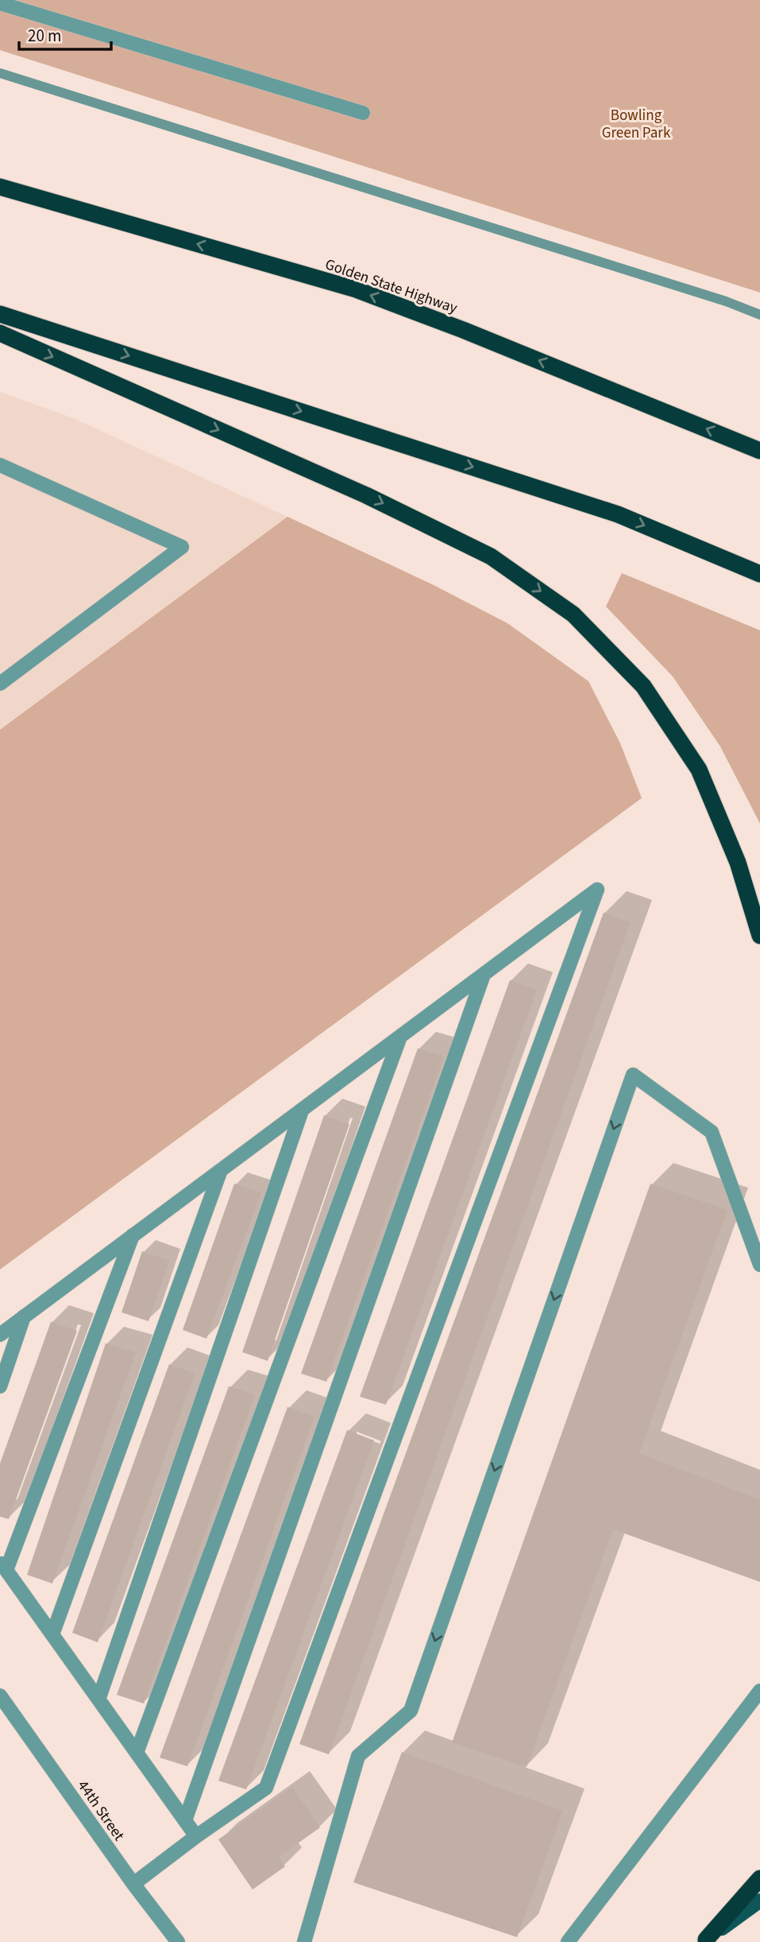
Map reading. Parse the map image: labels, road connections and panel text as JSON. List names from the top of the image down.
{
  "streets": {
    "highway": ["Golden State Highway"],
    "street": ["44th Street"]
  },
  "parks": ["Bowling Green Park"],
  "scale_bar": "20 m"
}
